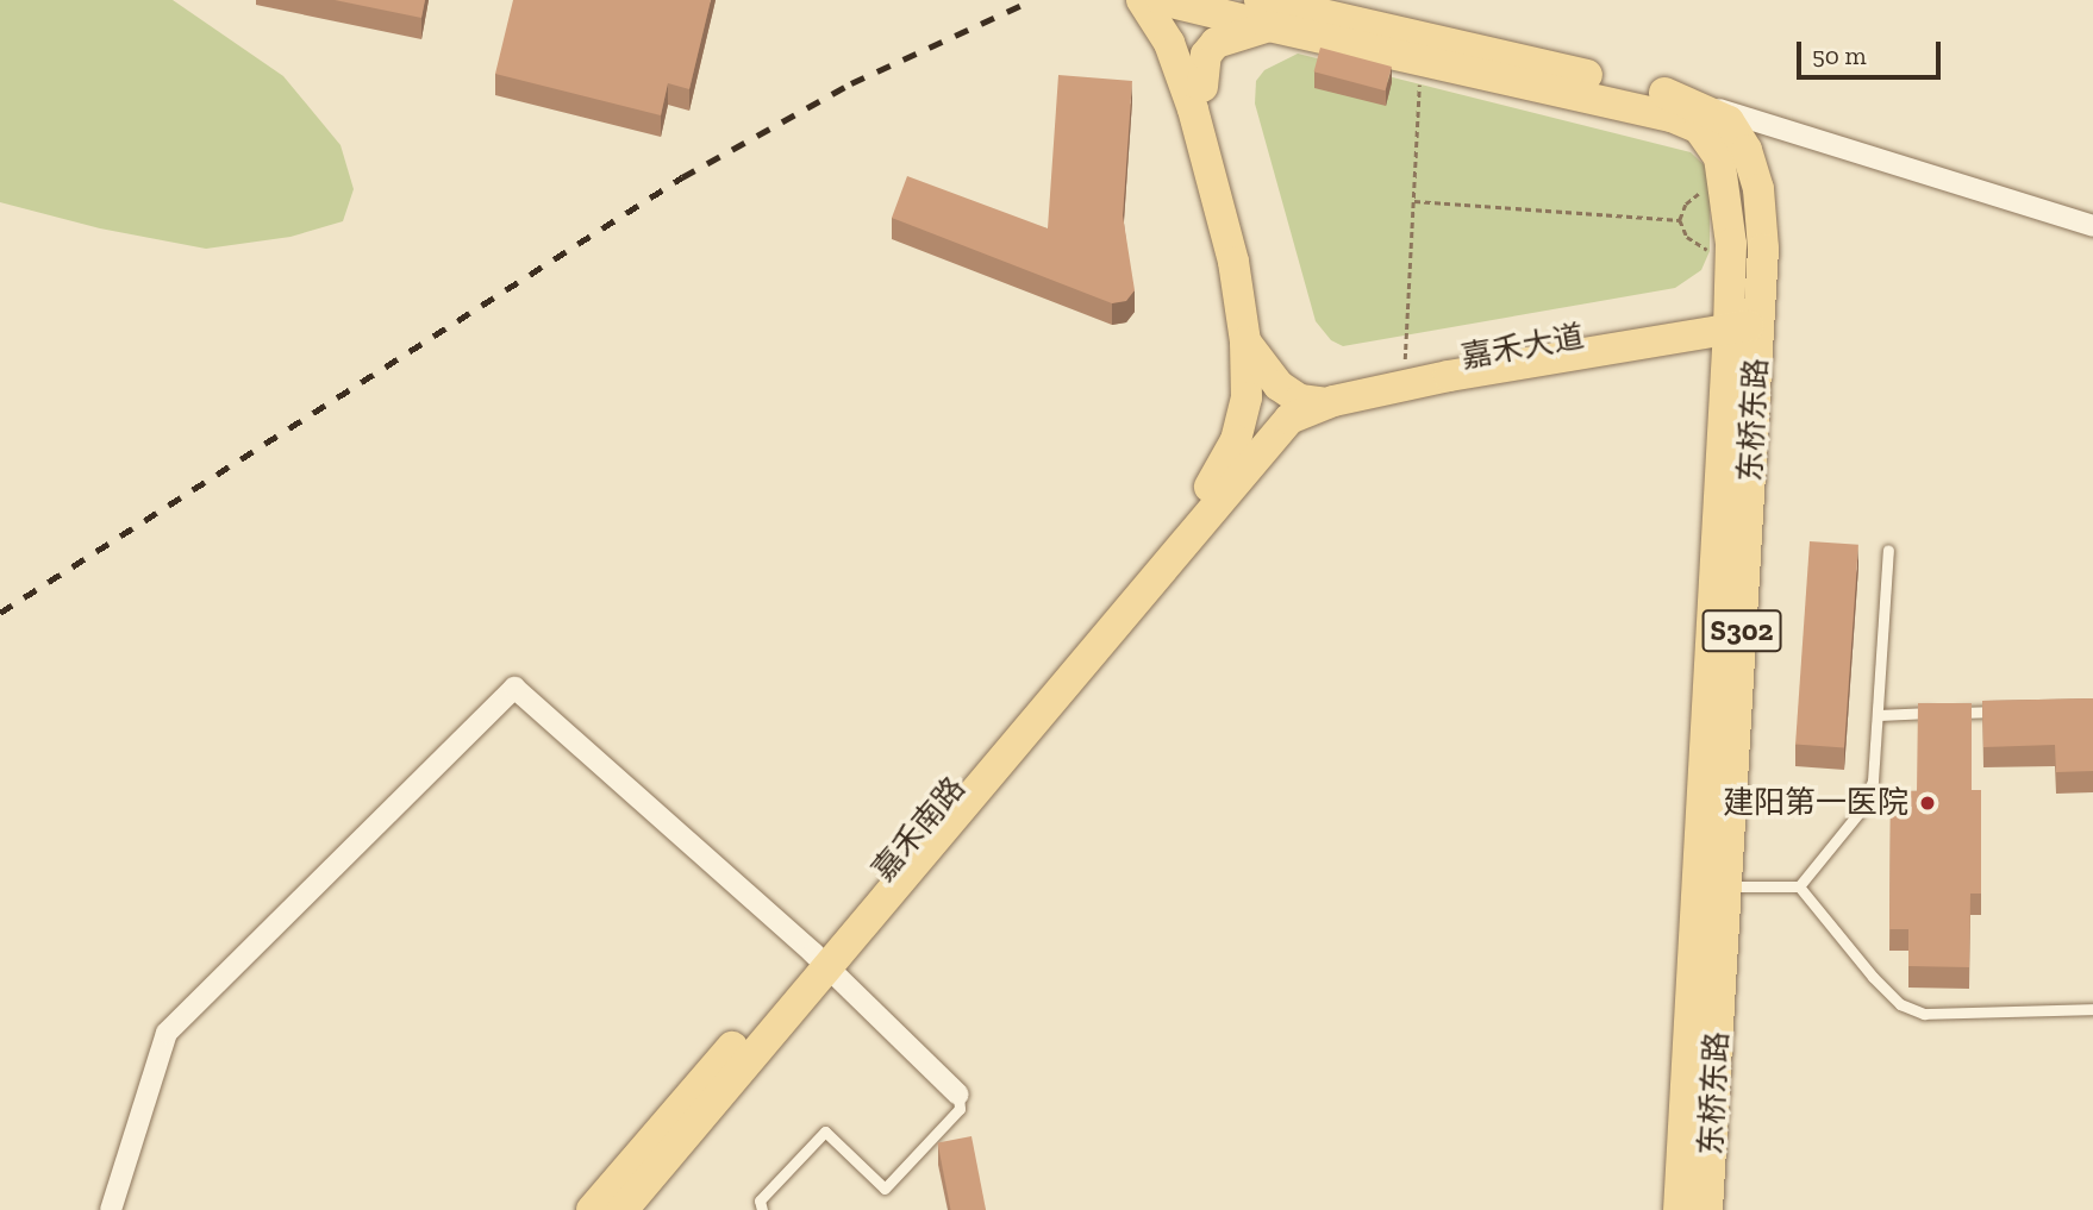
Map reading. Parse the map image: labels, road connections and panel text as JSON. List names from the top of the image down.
{
  "streets": {
    "main road": [
      "嘉禾大道",
      "东桥东路",
      "S302",
      "嘉禾南路"
    ]
  },
  "crossings": [
    ["嘉禾大道", "东桥东路"]
  ],
  "places": ["建阳第一医院"],
  "scale_bar": "50 m"
}
